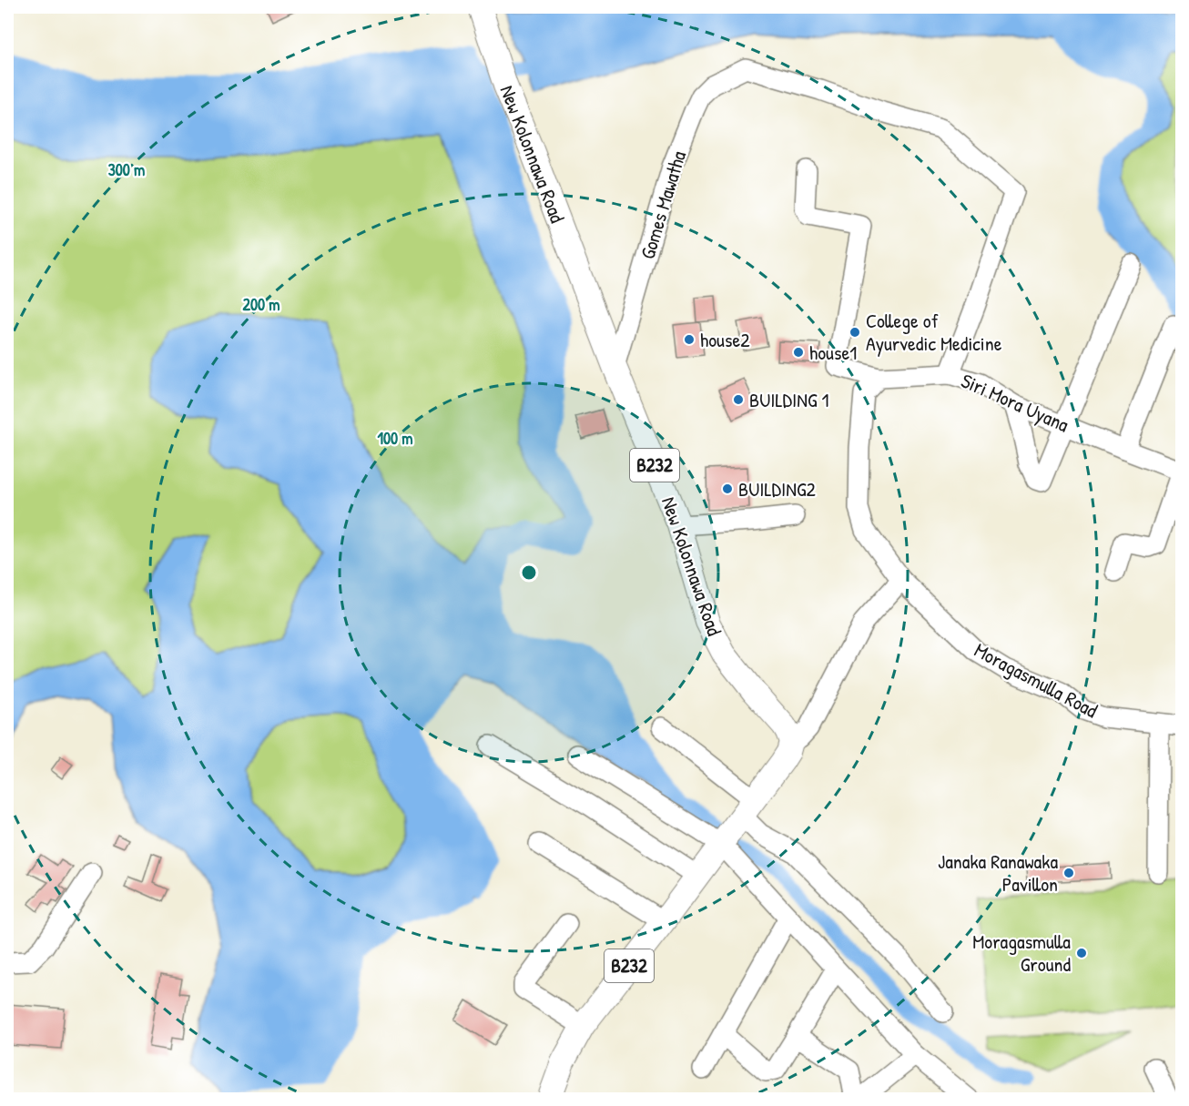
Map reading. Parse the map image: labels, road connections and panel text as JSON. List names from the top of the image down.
{
  "streets": {
    "main road": ["New Kolonnawa Road", "B232"],
    "street": ["Gomes Mawatha", "Siri Mora Uyana", "Moragasmulla Road"]
  },
  "crossings": [
    ["New Kolonnawa Road", "Gomes Mawatha"],
    ["New Kolonnawa Road", "B232"],
    ["Gomes Mawatha", "Siri Mora Uyana"],
    ["Siri Mora Uyana", "Moragasmulla Road"]
  ],
  "places": [
    "College of Ayurvedic Medicine",
    "house2",
    "house1",
    "BUILDING 1",
    "BUILDING2",
    "Janaka Ranawaka Pavillon",
    "Moragasmulla Ground"
  ],
  "rings": ["300 m", "200 m", "100 m"]
}
